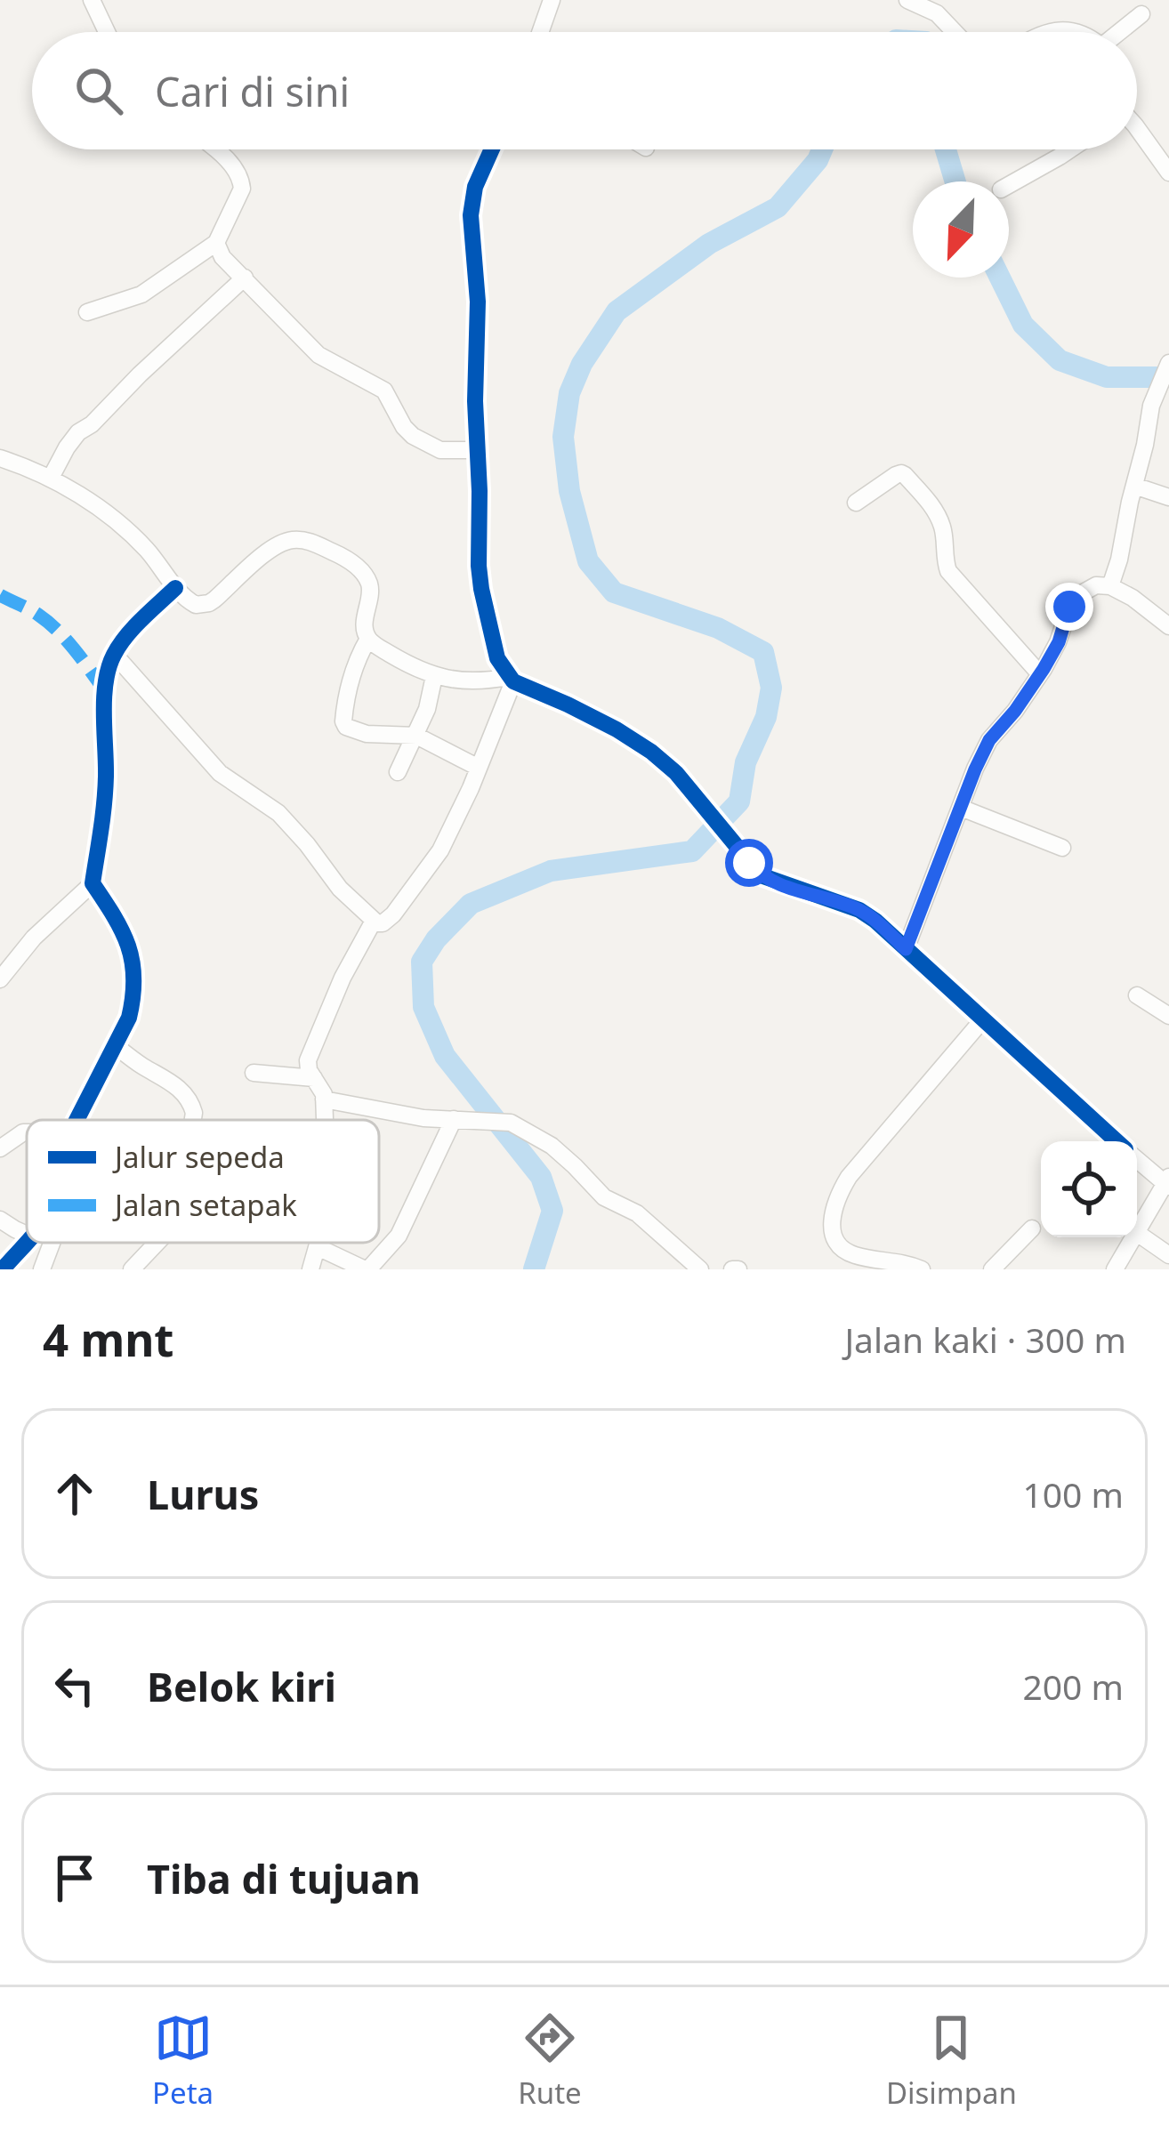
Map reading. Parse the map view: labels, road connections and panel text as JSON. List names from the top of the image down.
{
  "legend": ["Jalur sepeda", "Jalan setapak"],
  "north": "bottom left",
  "page": {
    "search": "Cari di sini",
    "heading": ["4 mnt", "Jalan kaki · 300 m"],
    "list": [
      ["Lurus", "100 m"],
      ["Belok kiri", "200 m"],
      "Tiba di tujuan"
    ],
    "nav": ["Peta", "Rute", "Disimpan"]
  }
}
